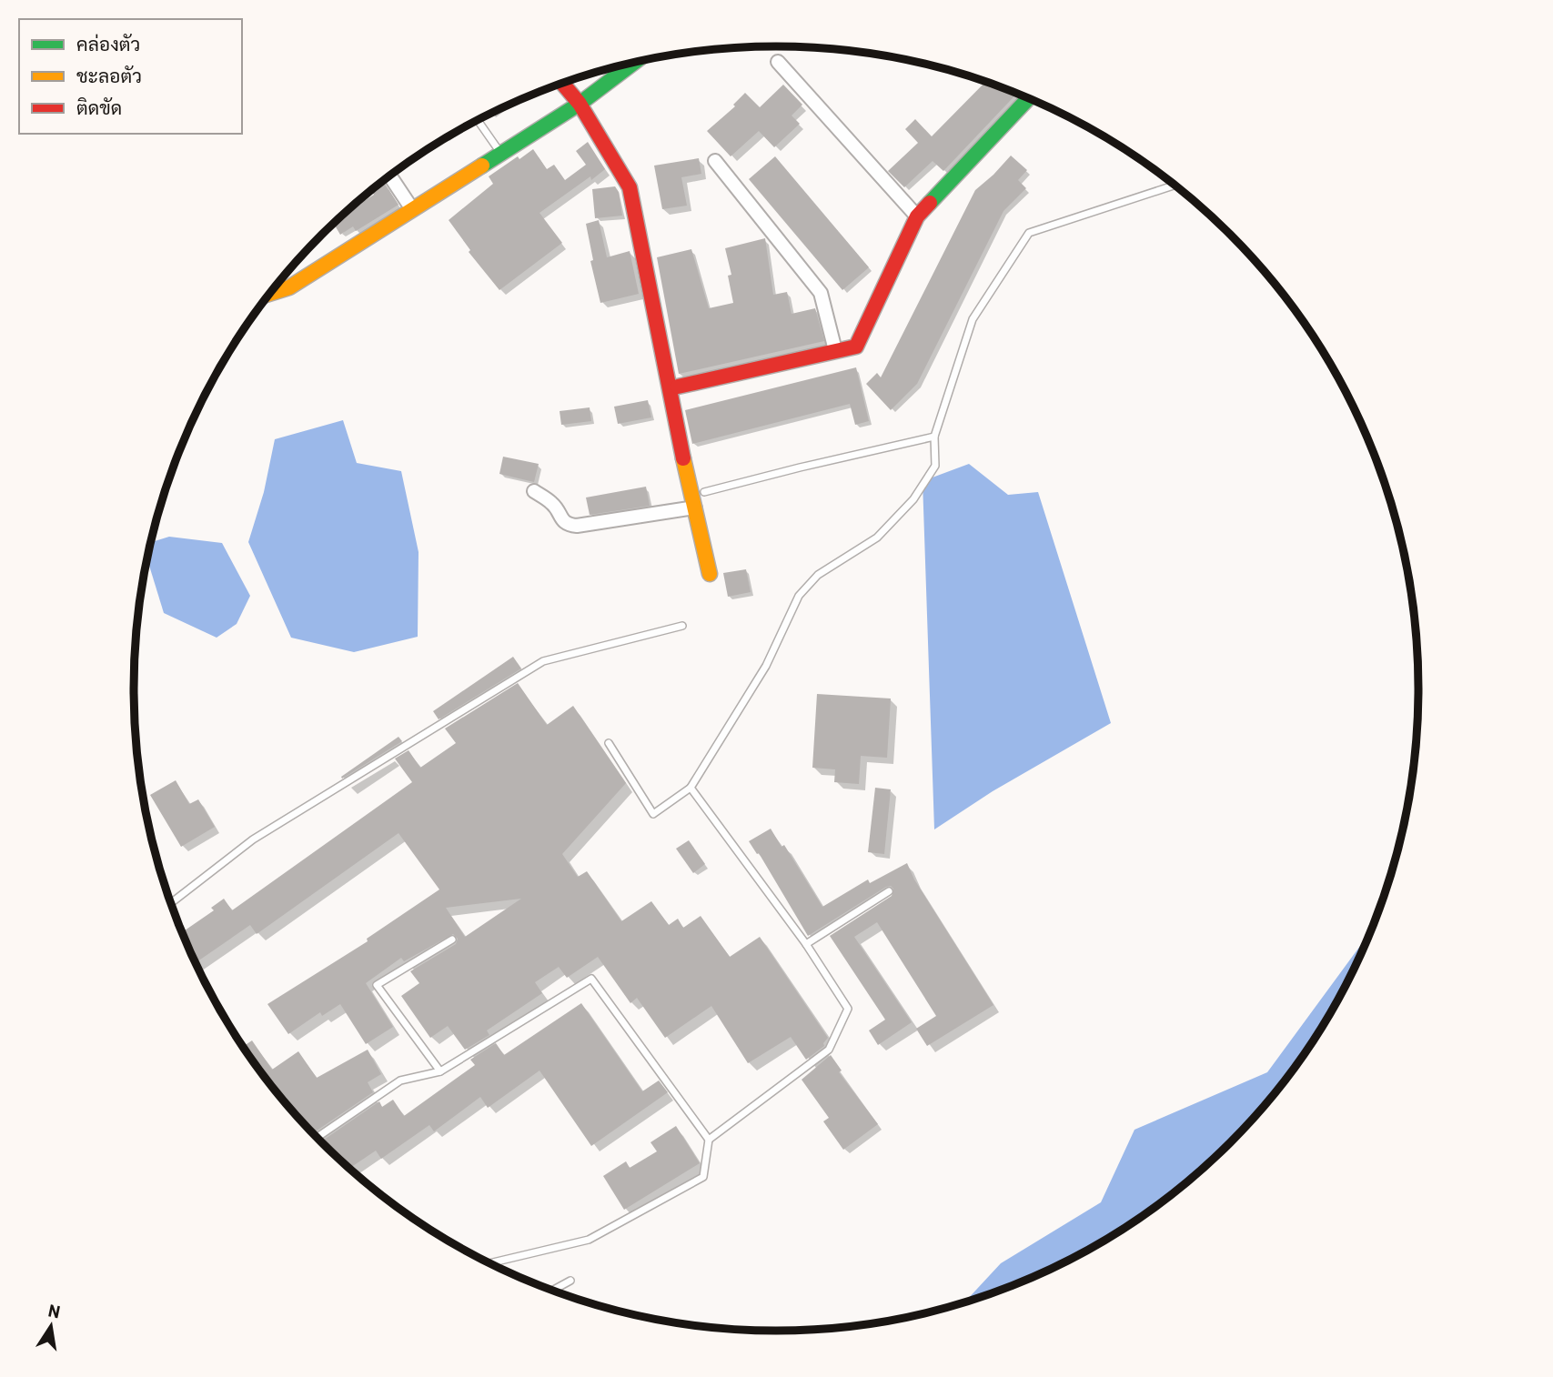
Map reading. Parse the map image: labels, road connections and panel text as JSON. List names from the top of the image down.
{
  "legend": ["คล่องตัว", "ชะลอตัว", "ติดขัด"],
  "north": "top"
}
